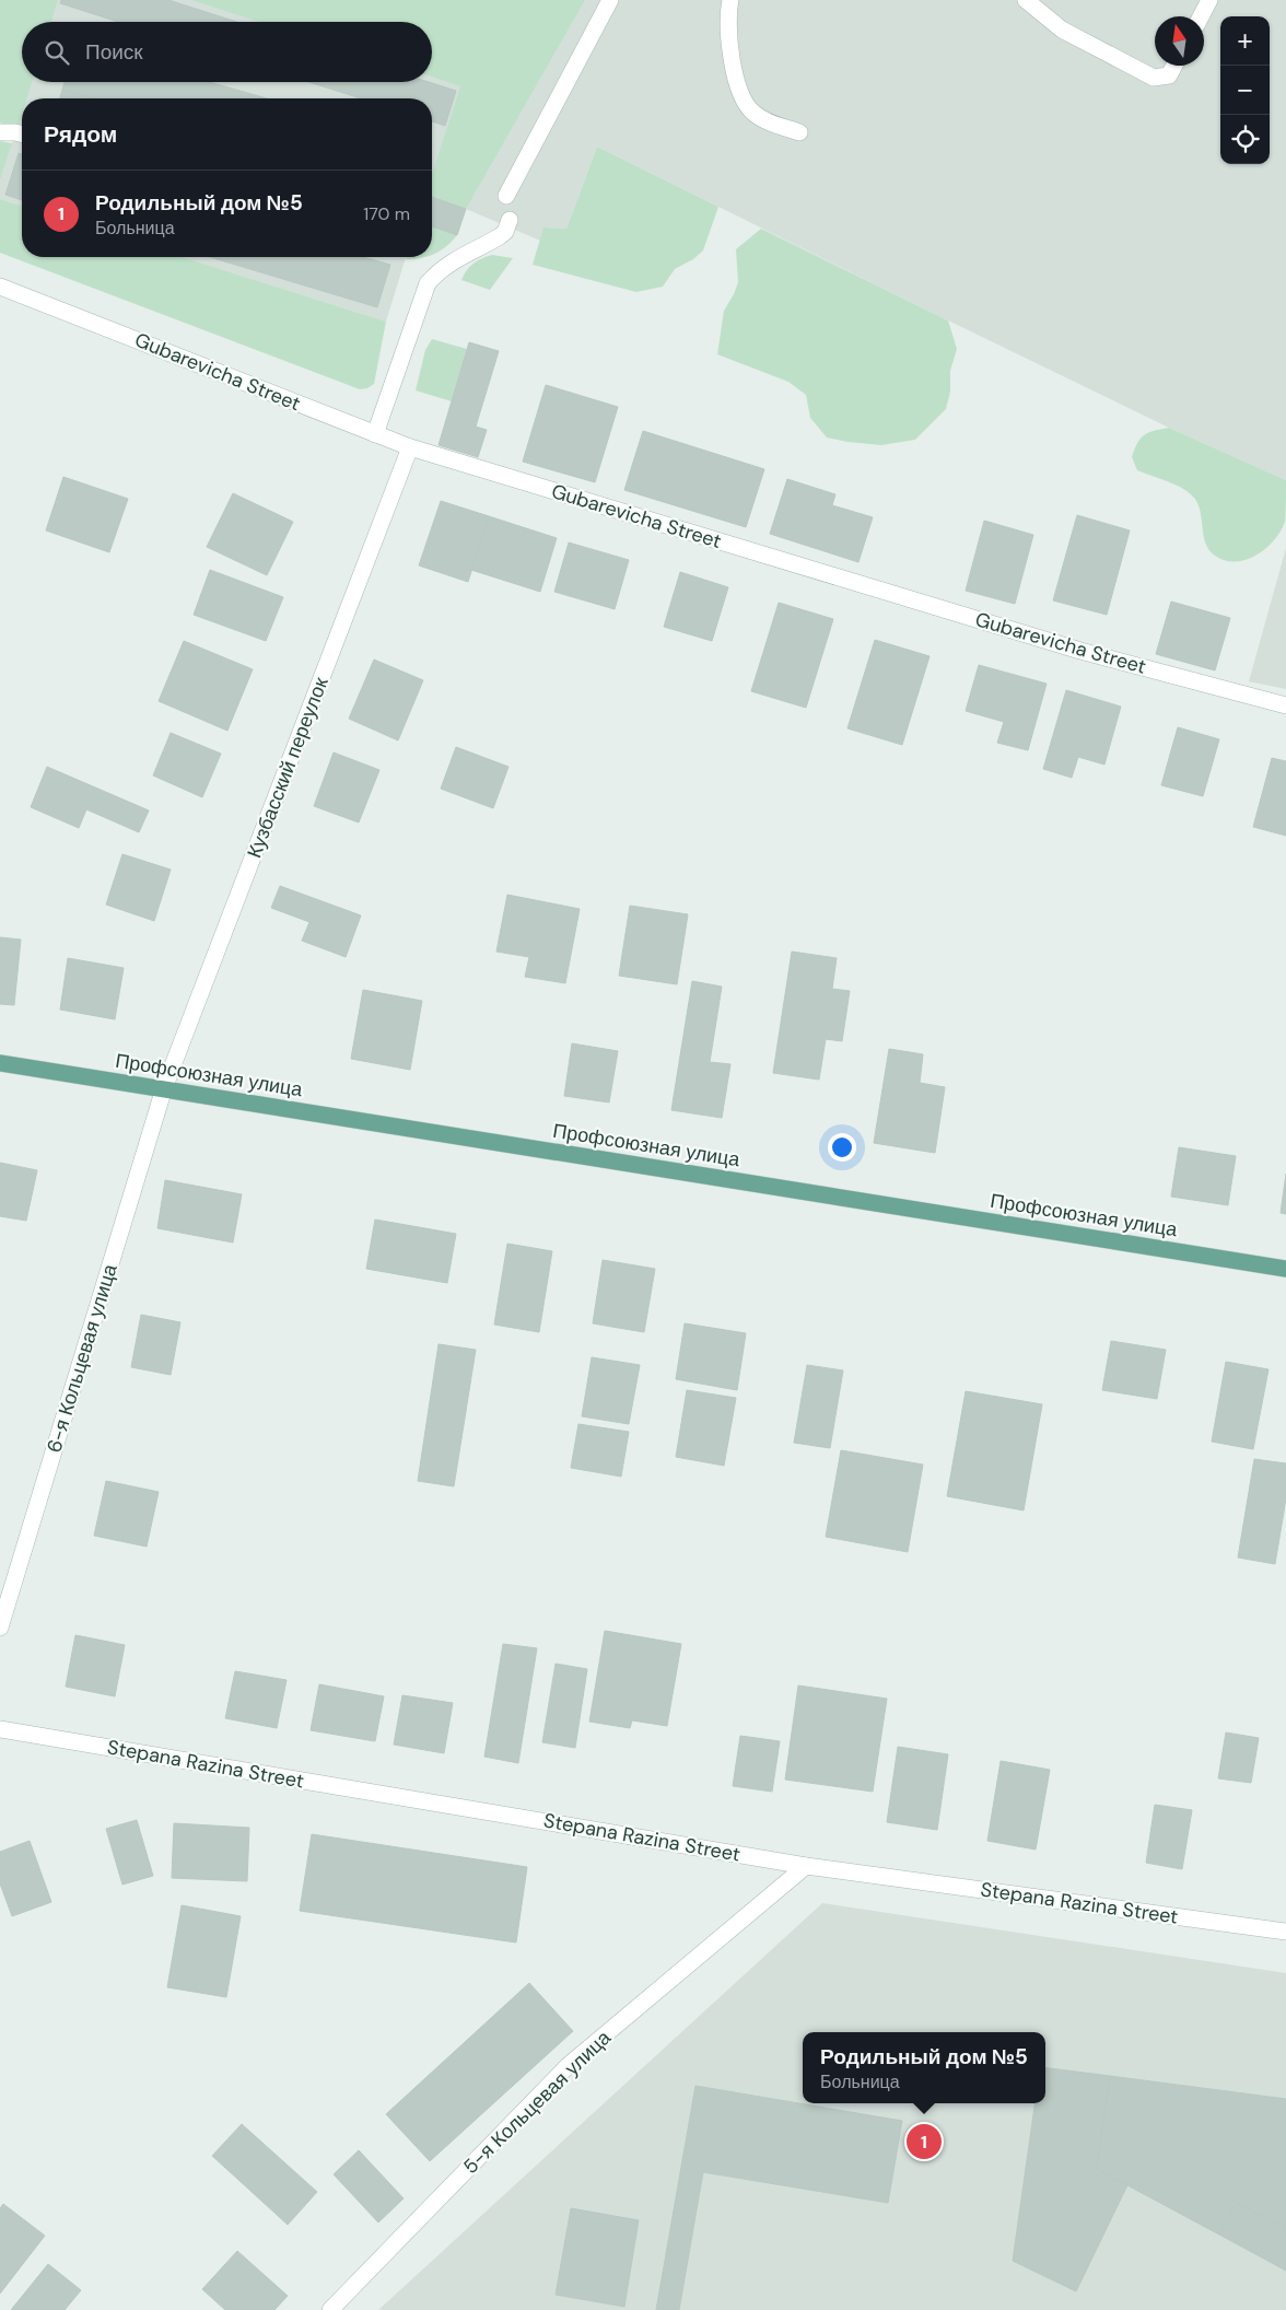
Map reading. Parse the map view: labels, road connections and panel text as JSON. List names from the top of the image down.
{
  "streets": {
    "main road": ["Профсоюзная улица"],
    "street": [
      "Gubarevicha Street",
      "Кузбасский переулок",
      "6-я Кольцевая улица",
      "Stepana Razina Street",
      "5-я Кольцевая улица"
    ]
  },
  "crossings": [
    ["Gubarevicha Street", "Кузбасский переулок"],
    ["Кузбасский переулок", "Профсоюзная улица"],
    ["Кузбасский переулок", "6-я Кольцевая улица"],
    ["Профсоюзная улица", "6-я Кольцевая улица"],
    ["Stepana Razina Street", "5-я Кольцевая улица"]
  ],
  "north": "top",
  "page": {
    "map_buttons": ["+", "−"],
    "search": "Поиск",
    "heading": "Рядом",
    "list": [
      {
        "mark": "1",
        "name": "Родильный дом №5",
        "note": "Больница",
        "value": "170 m"
      }
    ],
    "popup": ["Родильный дом №5", "Больница"],
    "pins": "1"
  }
}
